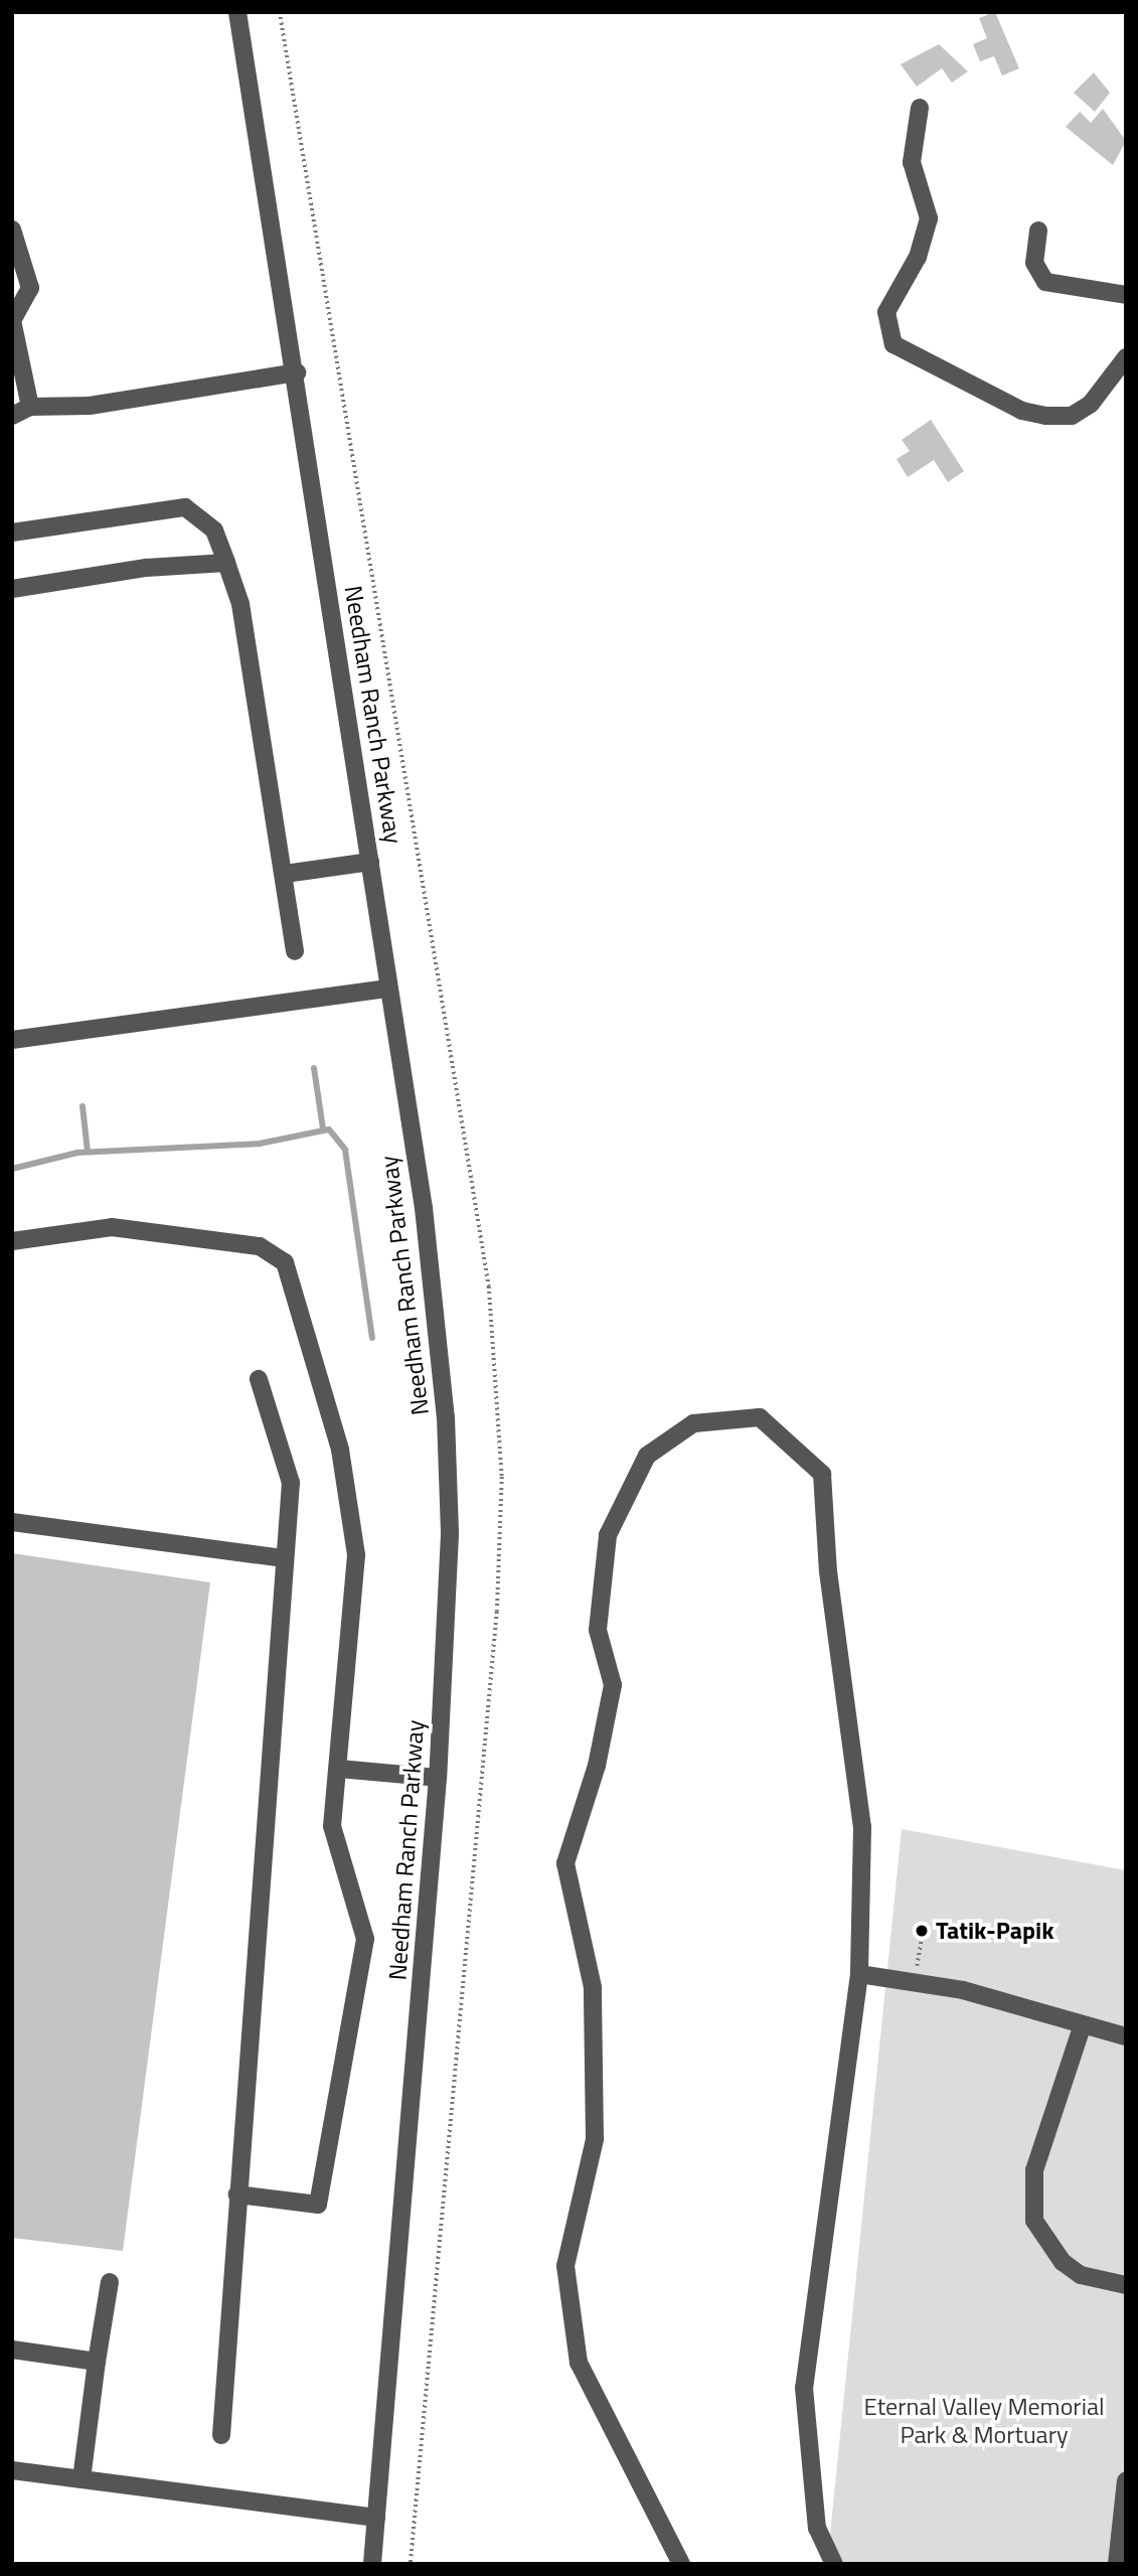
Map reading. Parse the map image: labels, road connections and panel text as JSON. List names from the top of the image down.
{
  "streets": {
    "street": ["Needham Ranch Parkway"]
  },
  "parks": ["Eternal Valley Memorial Park & Mortuary"],
  "places": ["Tatik-Papik"]
}
